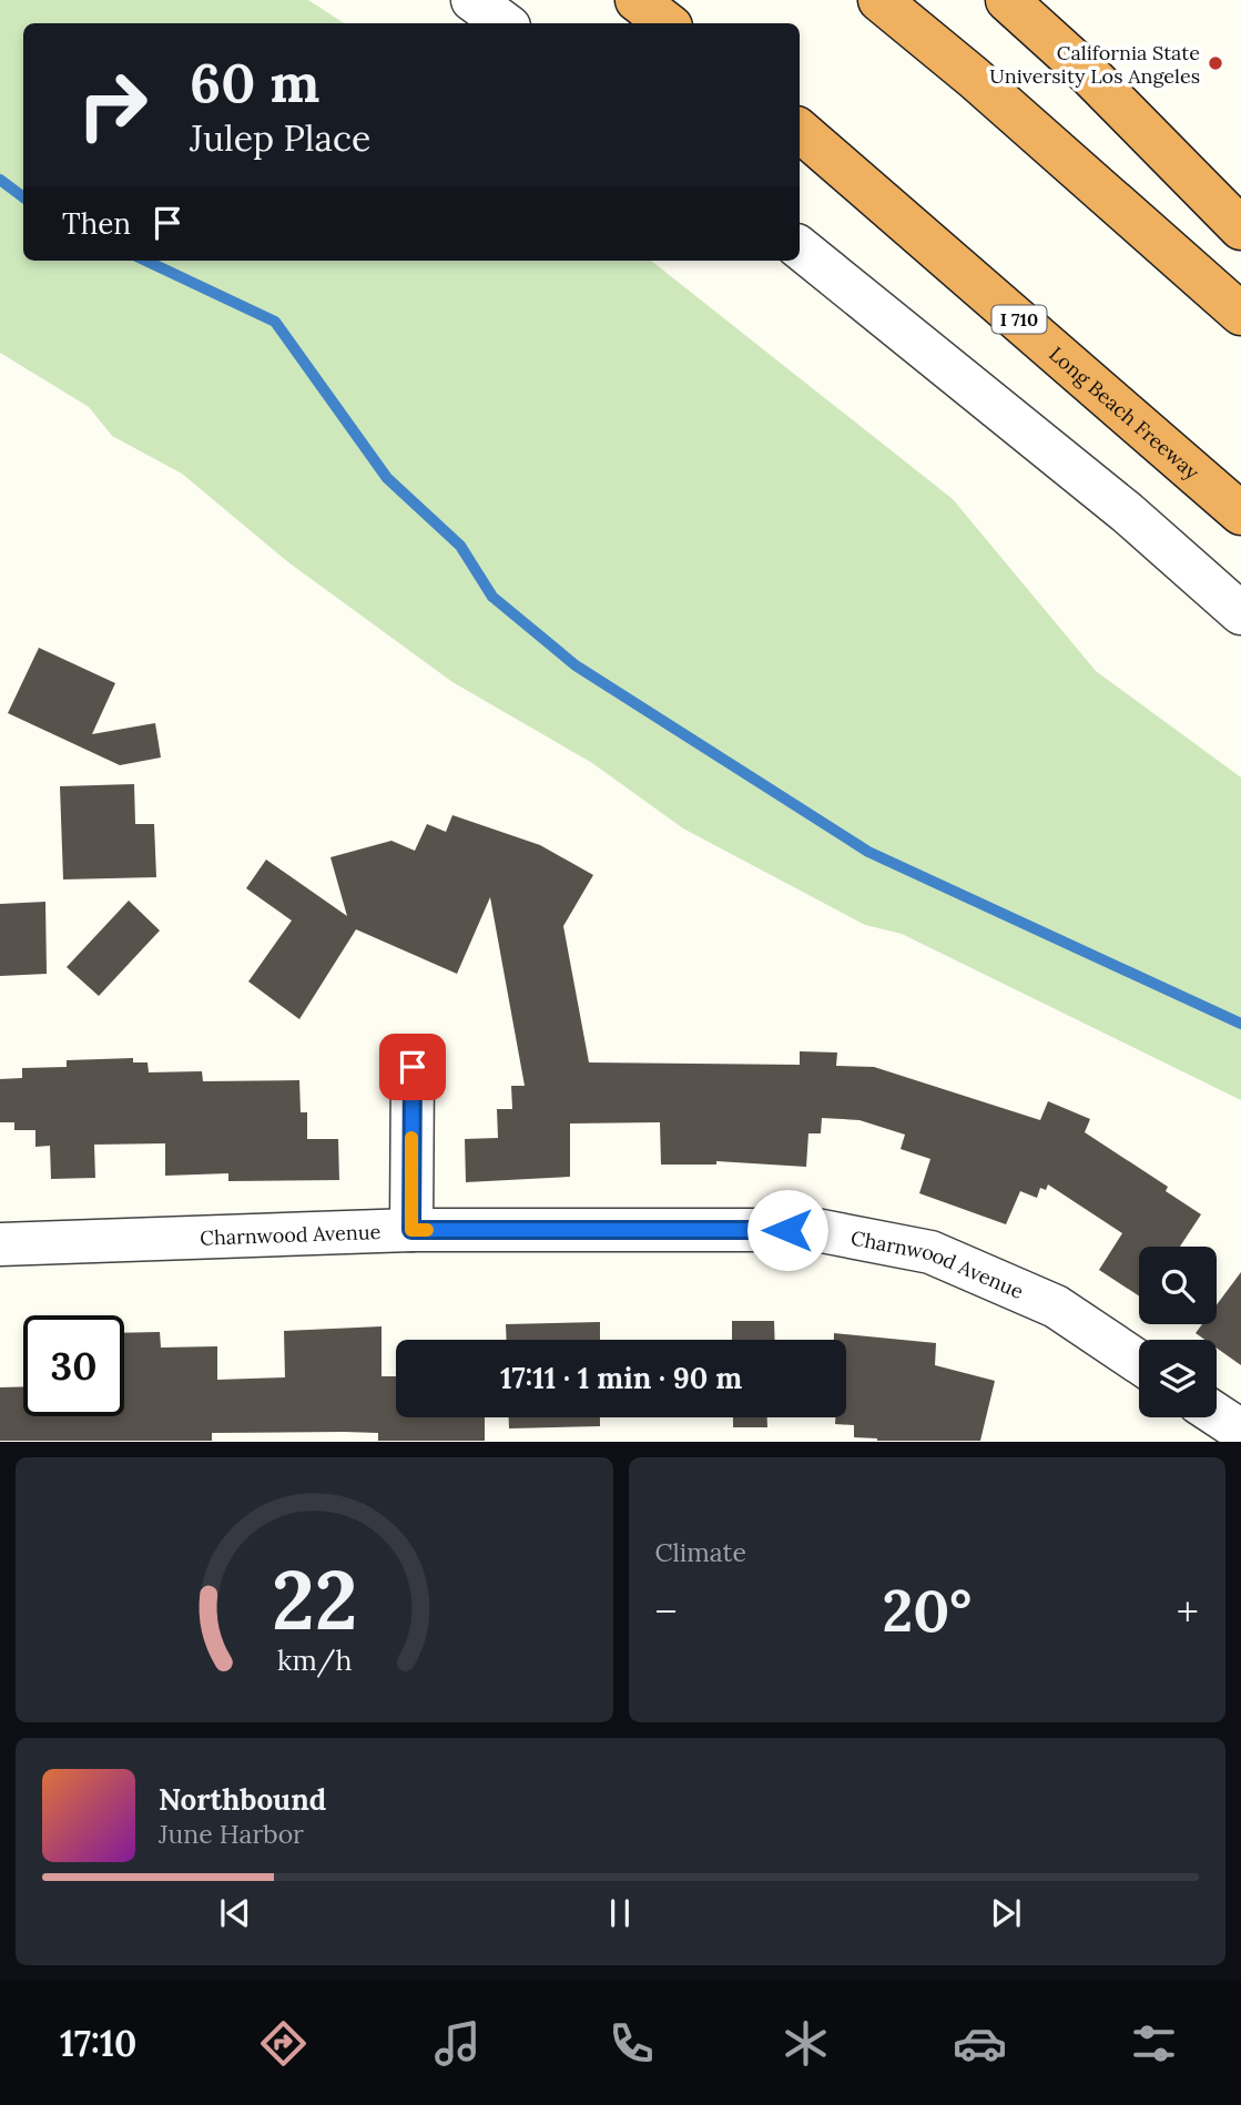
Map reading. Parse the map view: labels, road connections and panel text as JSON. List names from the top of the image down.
{
  "streets": {
    "highway": ["I 710", "Long Beach Freeway"],
    "street": ["Charnwood Avenue"]
  },
  "places": ["California State University Los Angeles"],
  "page": {
    "turn": ["60 m", "Julep Place"],
    "then": "Then",
    "limit": "30",
    "trip": "17:11 · 1 min · 90 m",
    "tile": "Climate",
    "heat": ["−", "20°", "+"],
    "song": ["Northbound", "June Harbor"],
    "tabs": "17:10",
    "gauge": ["22", "km/h"]
  }
}
